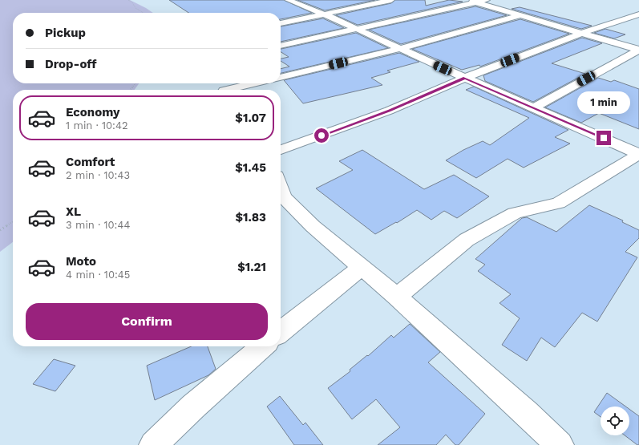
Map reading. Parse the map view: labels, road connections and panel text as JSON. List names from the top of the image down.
{
  "page": {
    "banner": ["Pickup", "Drop-off"],
    "bubble": "1 min",
    "list": [
      {
        "name": "Economy",
        "note": "1 min · 10:42",
        "value": "$1.07"
      },
      {
        "name": "Comfort",
        "note": "2 min · 10:43",
        "value": "$1.45"
      },
      {
        "name": "XL",
        "note": "3 min · 10:44",
        "value": "$1.83"
      },
      {
        "name": "Moto",
        "note": "4 min · 10:45",
        "value": "$1.21"
      }
    ],
    "buttons": "Confirm"
  }
}
